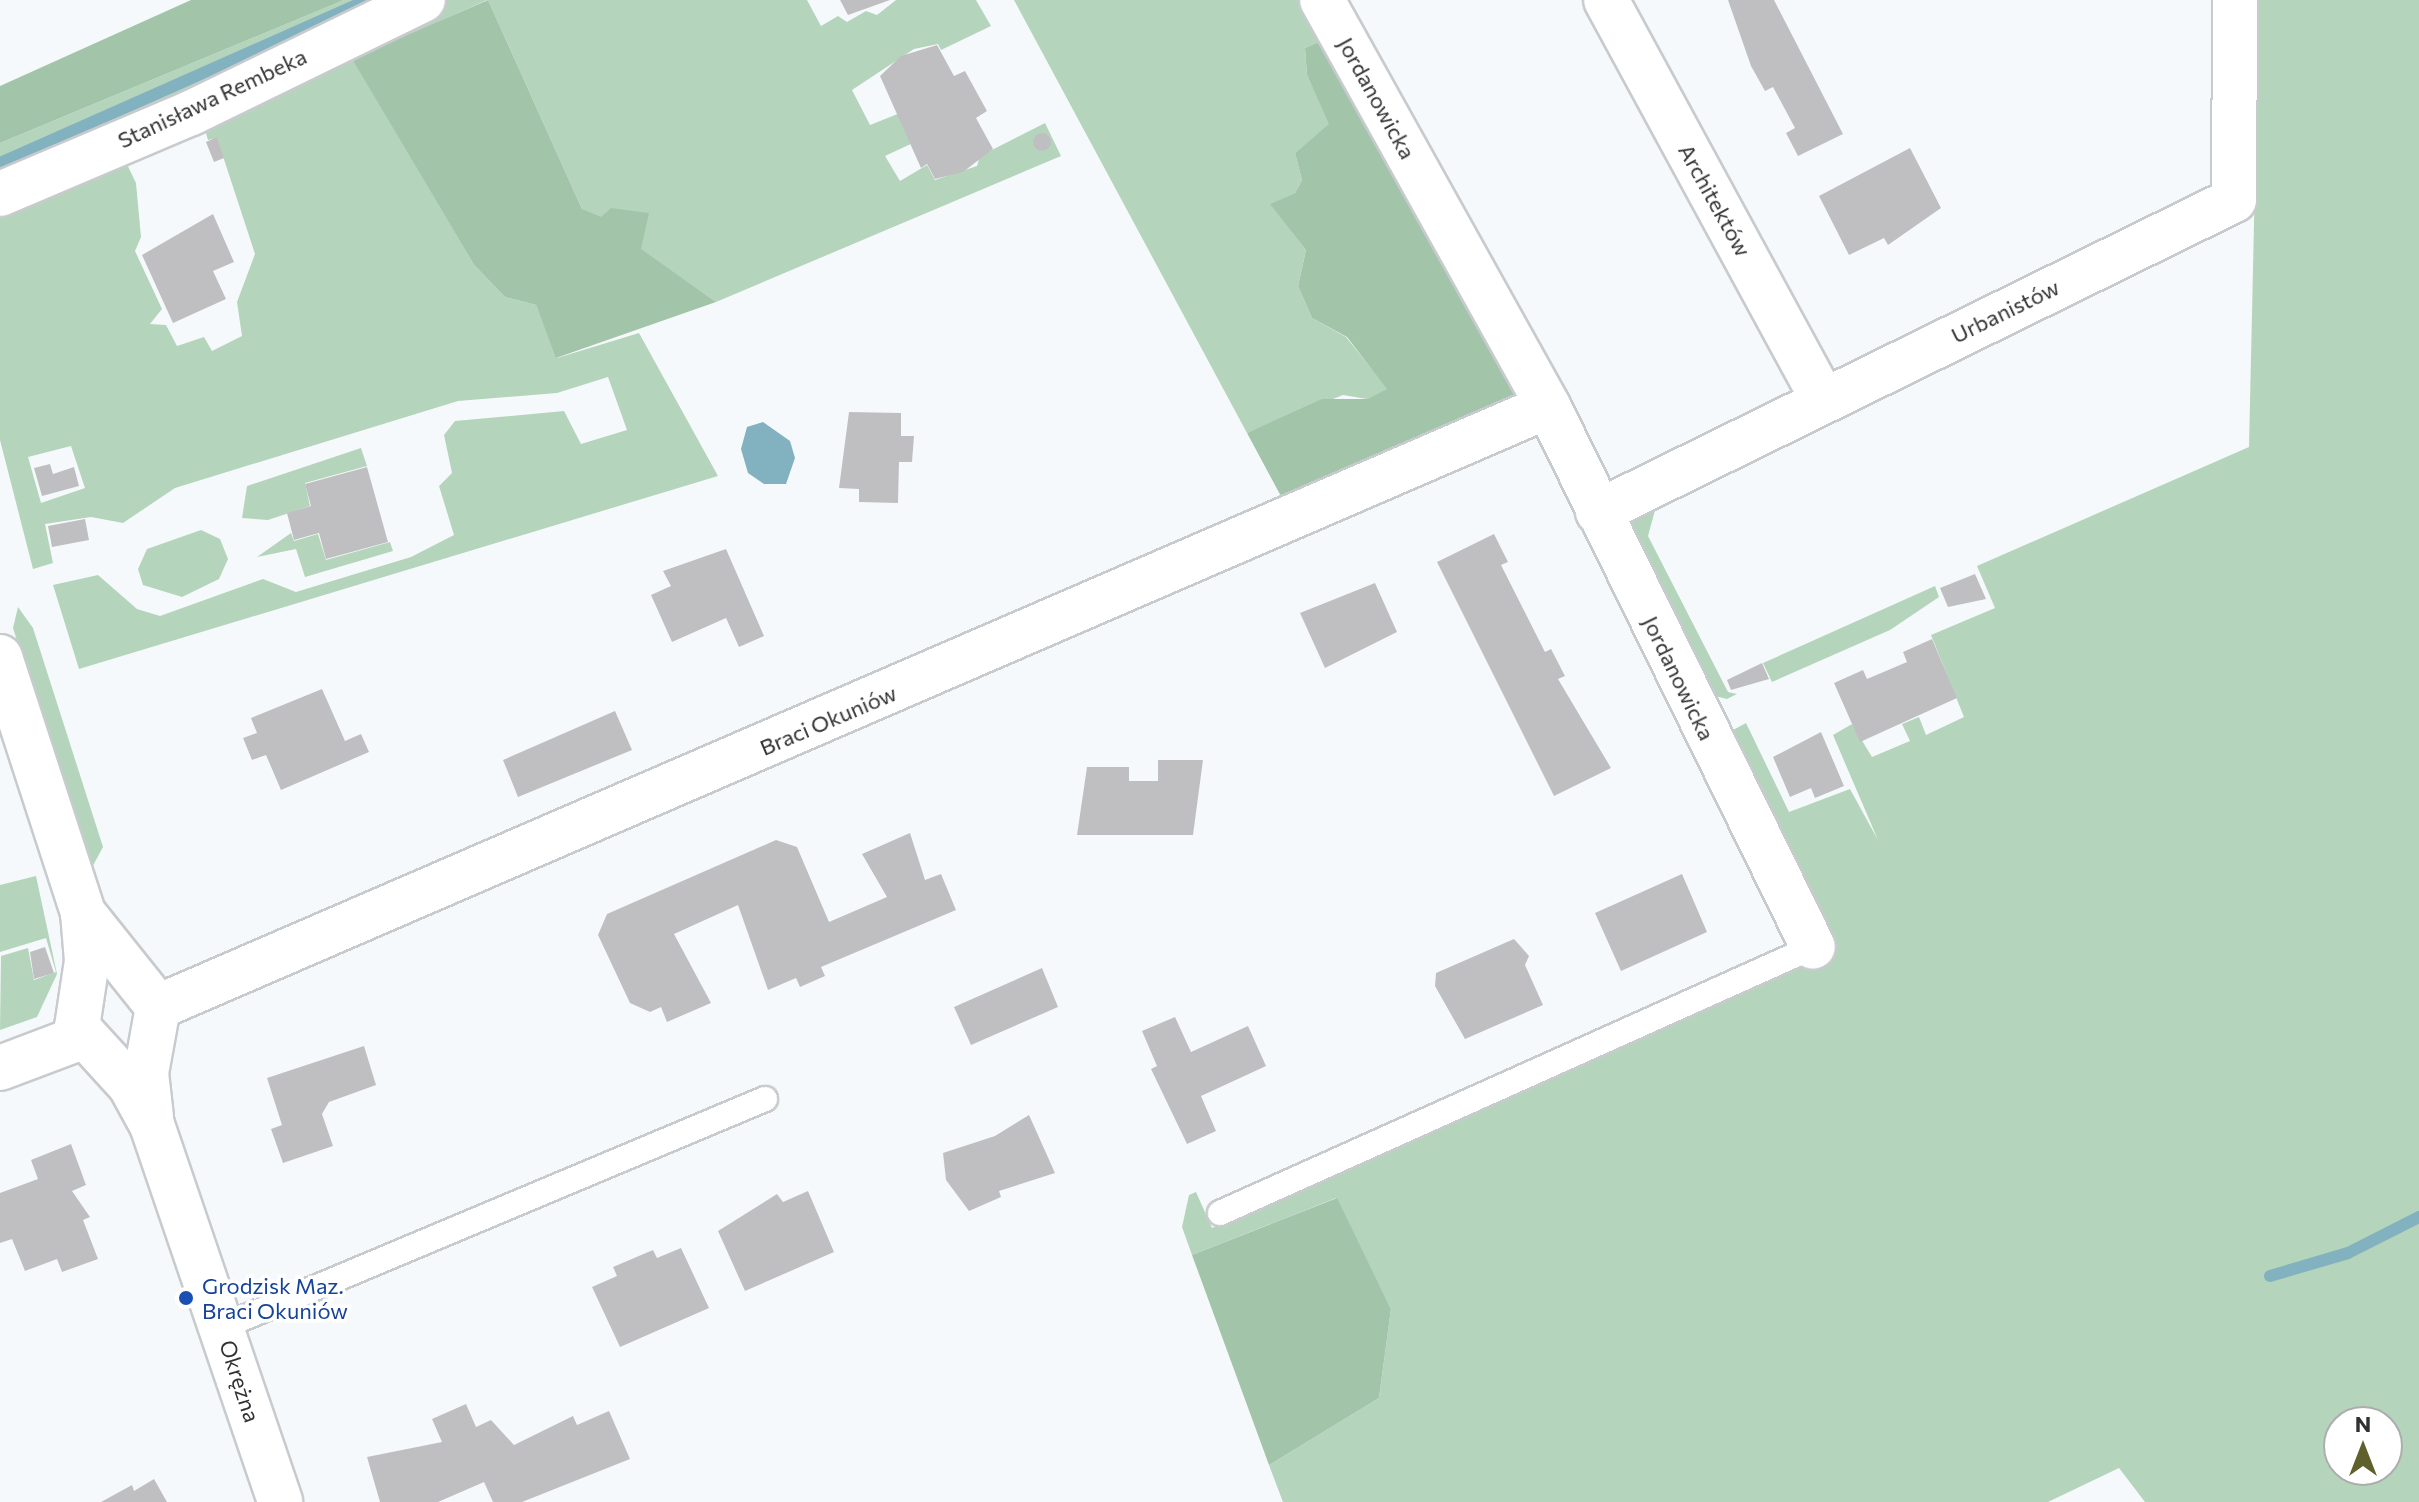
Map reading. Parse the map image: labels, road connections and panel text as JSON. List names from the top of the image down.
{
  "streets": {
    "street": [
      "Stanisława Rembeka",
      "Jordanowicka",
      "Architektów",
      "Urbanistów",
      "Braci Okuniów",
      "Okrężna"
    ]
  },
  "crossings": [
    ["Jordanowicka", "Urbanistów"],
    ["Jordanowicka", "Braci Okuniów"],
    ["Architektów", "Urbanistów"],
    ["Braci Okuniów", "Okrężna"]
  ],
  "places": ["Grodzisk Maz. Braci Okuniów"],
  "north": "top"
}
